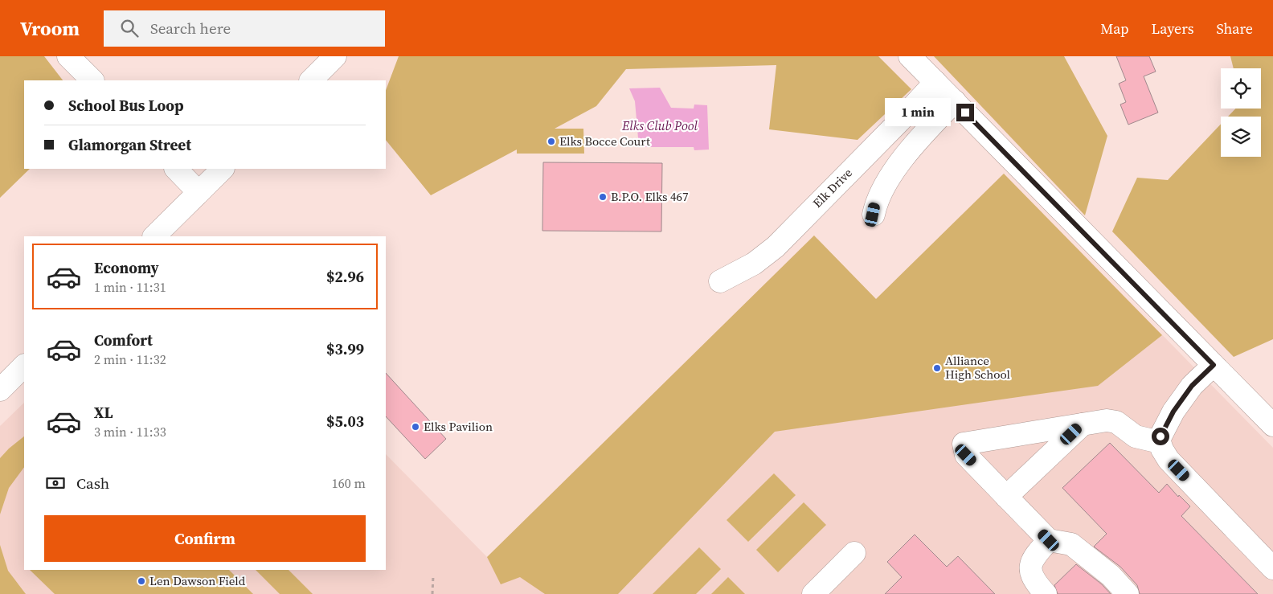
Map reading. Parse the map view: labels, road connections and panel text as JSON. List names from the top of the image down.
{
  "streets": {
    "street": ["Elk Drive"]
  },
  "water": ["Elks Club Pool"],
  "places": [
    "Elks Bocce Court",
    "B.P.O. Elks 467",
    "Alliance High School",
    "Elks Pavilion",
    "Len Dawson Field"
  ],
  "page": {
    "header": "Vroom",
    "search": "Search here",
    "nav": ["Map", "Layers", "Share"],
    "banner": ["School Bus Loop", "Glamorgan Street"],
    "bubble": "1 min",
    "list": [
      {
        "name": "Economy",
        "note": "1 min · 11:31",
        "value": "$2.96"
      },
      {
        "name": "Comfort",
        "note": "2 min · 11:32",
        "value": "$3.99"
      },
      {
        "name": "XL",
        "note": "3 min · 11:33",
        "value": "$5.03"
      }
    ],
    "pay": ["Cash", "160 m"],
    "buttons": "Confirm"
  }
}
